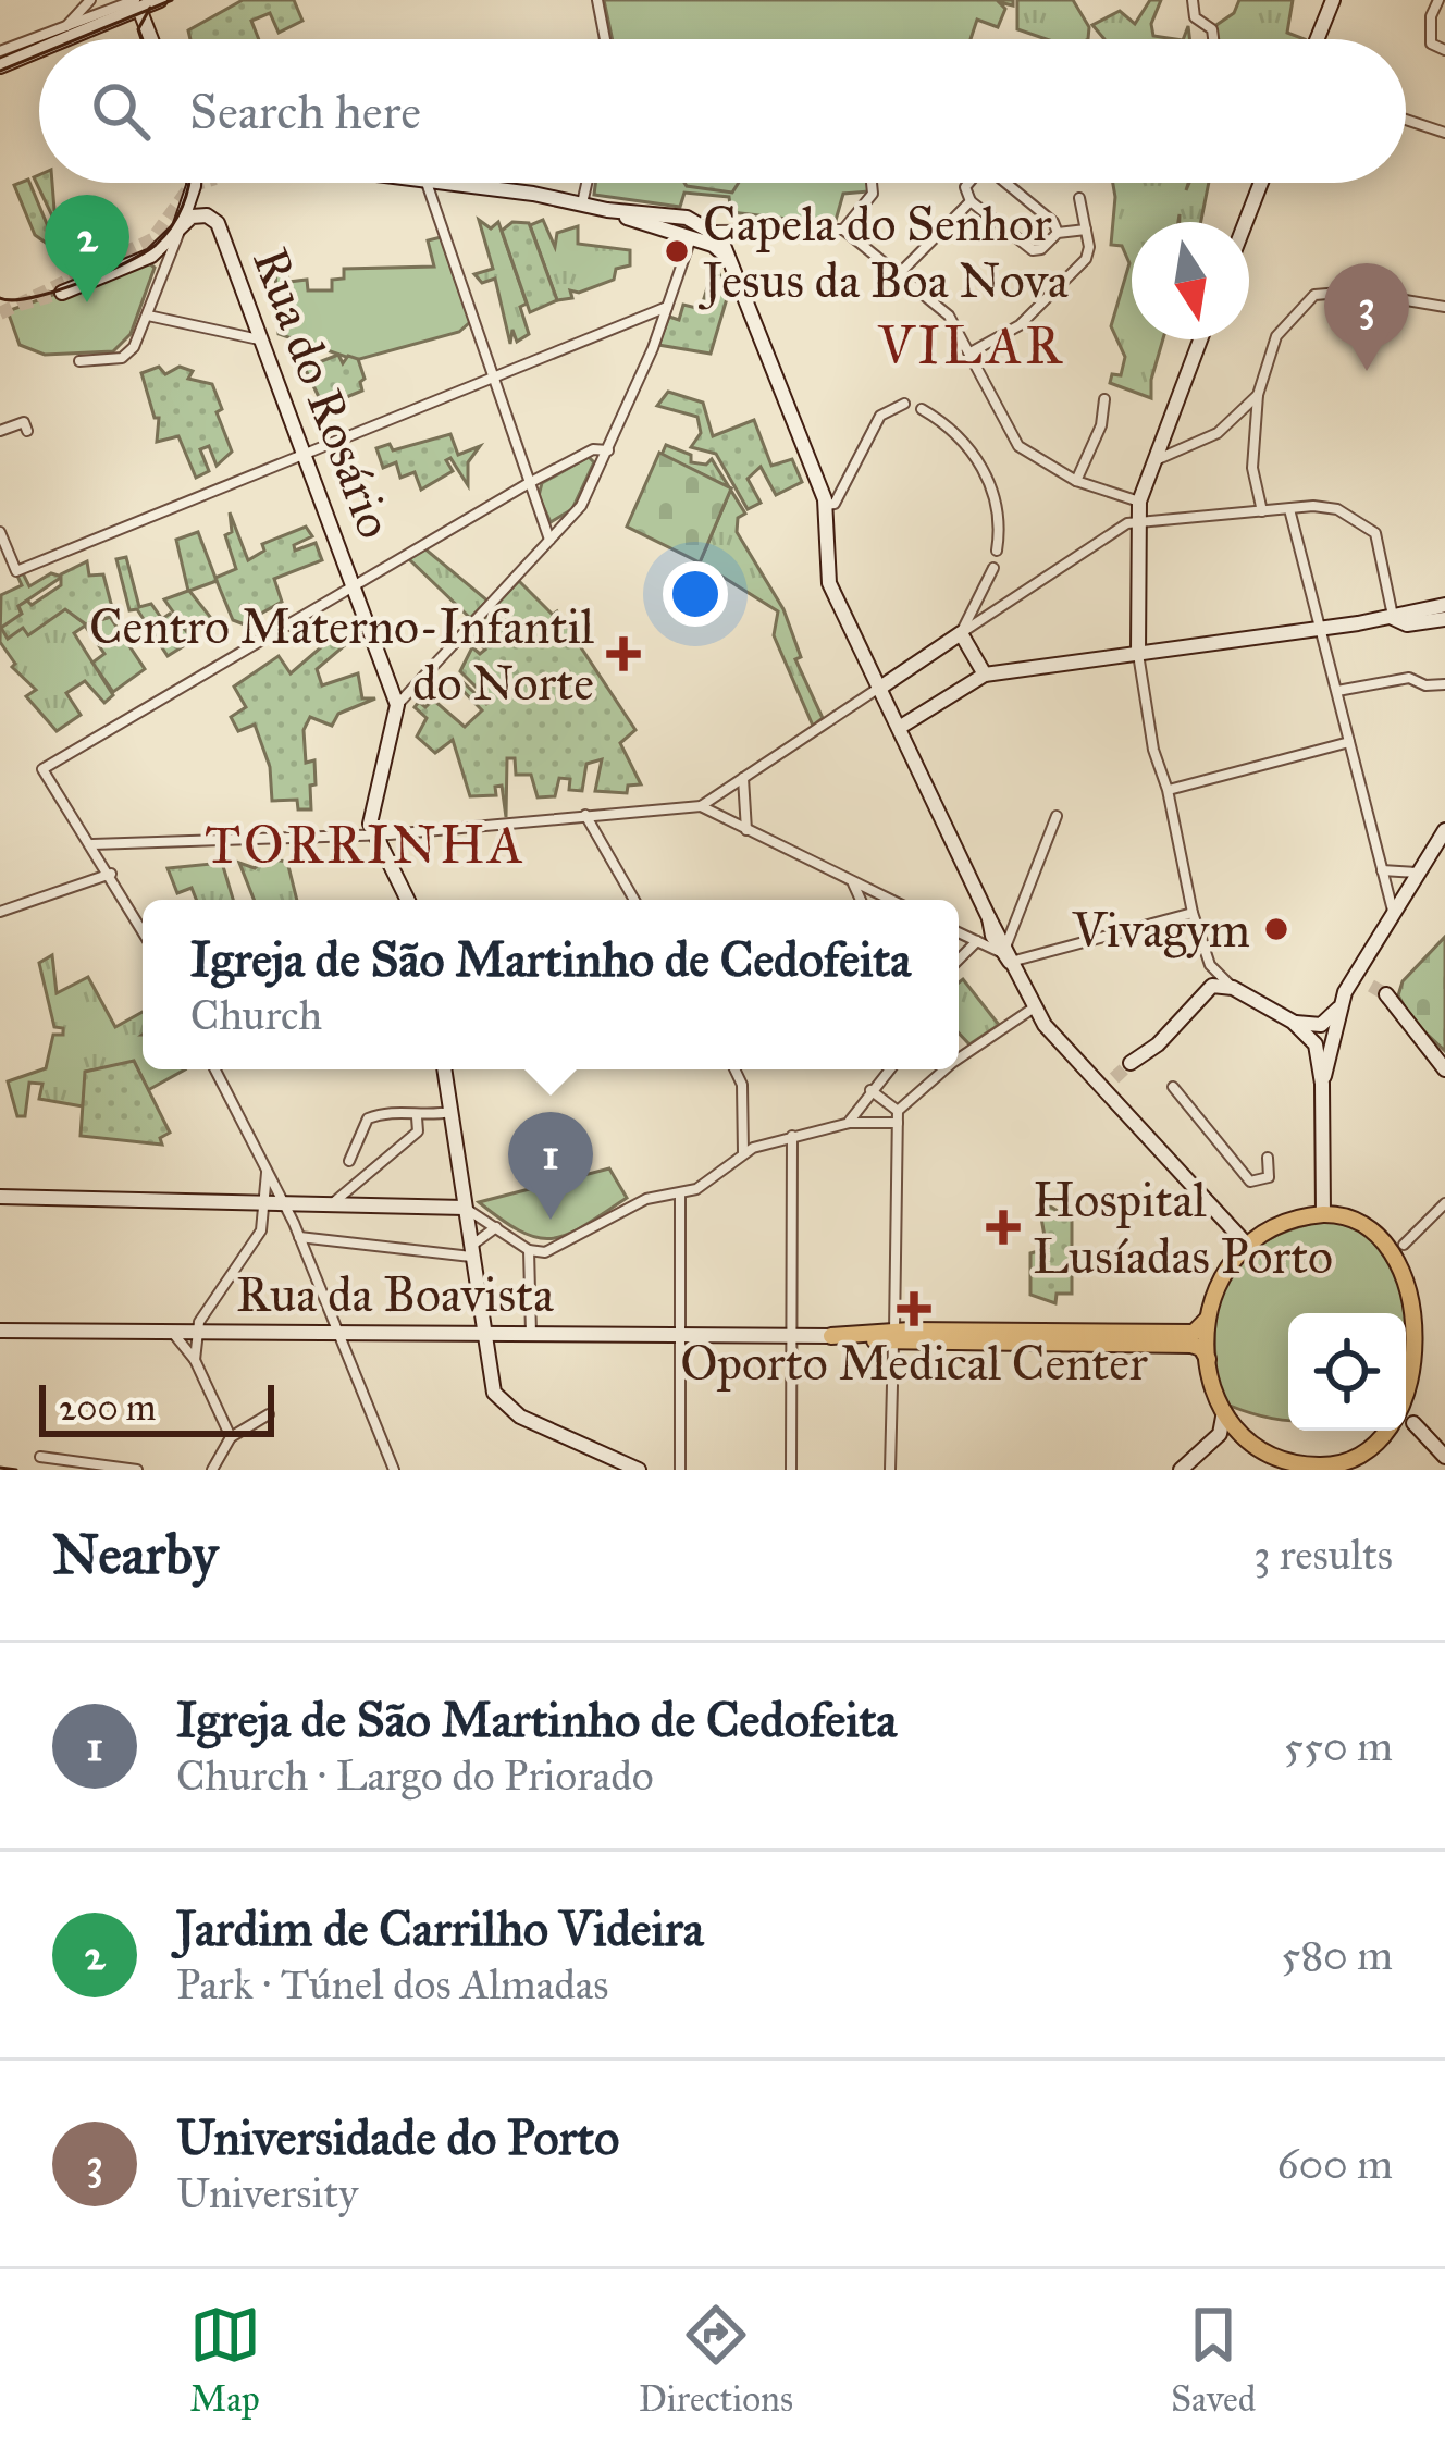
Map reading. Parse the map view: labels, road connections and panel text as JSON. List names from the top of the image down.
{
  "streets": {
    "main road": ["Rua do Rosário", "Rua da Boavista"]
  },
  "districts": ["VILAR", "TORRINHA"],
  "places": {
    "other": ["Capela do Senhor Jesus da Boa Nova", "Vivagym"],
    "health": ["Centro Materno-Infantil do Norte", "Hospital Lusíadas Porto", "Oporto Medical Center"]
  },
  "scale_bar": "200 m",
  "north": "bottom",
  "page": {
    "search": "Search here",
    "pins": ["2", "3", "1"],
    "popup": ["Igreja de São Martinho de Cedofeita", "Church"],
    "scale": "200 m",
    "heading": ["Nearby", "3 results"],
    "list": [
      {
        "mark": "1",
        "name": "Igreja de São Martinho de Cedofeita",
        "note": "Church · Largo do Priorado",
        "value": "550 m"
      },
      {
        "mark": "2",
        "name": "Jardim de Carrilho Videira",
        "note": "Park · Túnel dos Almadas",
        "value": "580 m"
      },
      {
        "mark": "3",
        "name": "Universidade do Porto",
        "note": "University",
        "value": "600 m"
      }
    ],
    "nav": ["Map", "Directions", "Saved"]
  }
}
